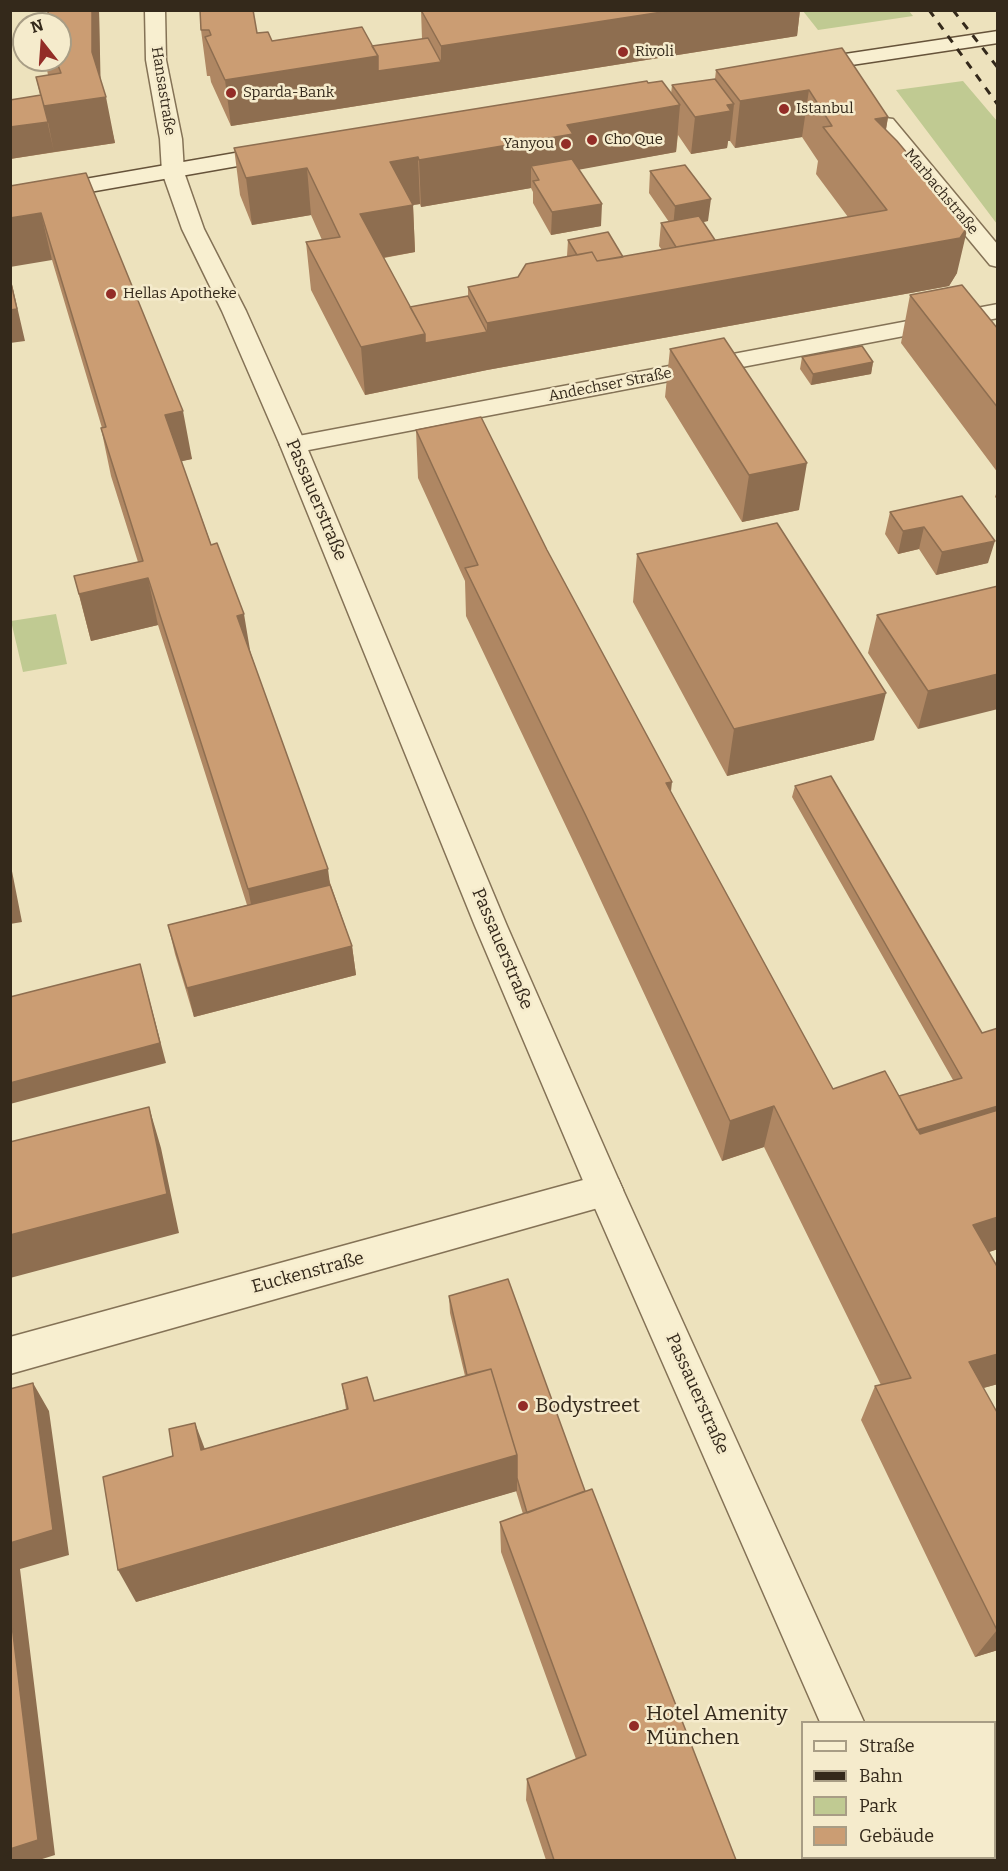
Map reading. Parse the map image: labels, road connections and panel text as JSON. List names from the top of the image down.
{
  "streets": {
    "street": [
      "Hansastraße",
      "Marbachstraße",
      "Andechser Straße",
      "Passauerstraße",
      "Euckenstraße"
    ]
  },
  "crossings": [
    ["Hansastraße", "Passauerstraße"],
    ["Andechser Straße", "Passauerstraße"],
    ["Passauerstraße", "Euckenstraße"]
  ],
  "places": [
    "Rivoli",
    "Sparda-Bank",
    "Istanbul",
    "Cho Que",
    "Yanyou",
    "Hellas Apotheke",
    "Bodystreet",
    "Hotel Amenity München"
  ],
  "legend": [
    "Straße",
    "Bahn",
    "Park",
    "Gebäude"
  ],
  "north": "top"
}
